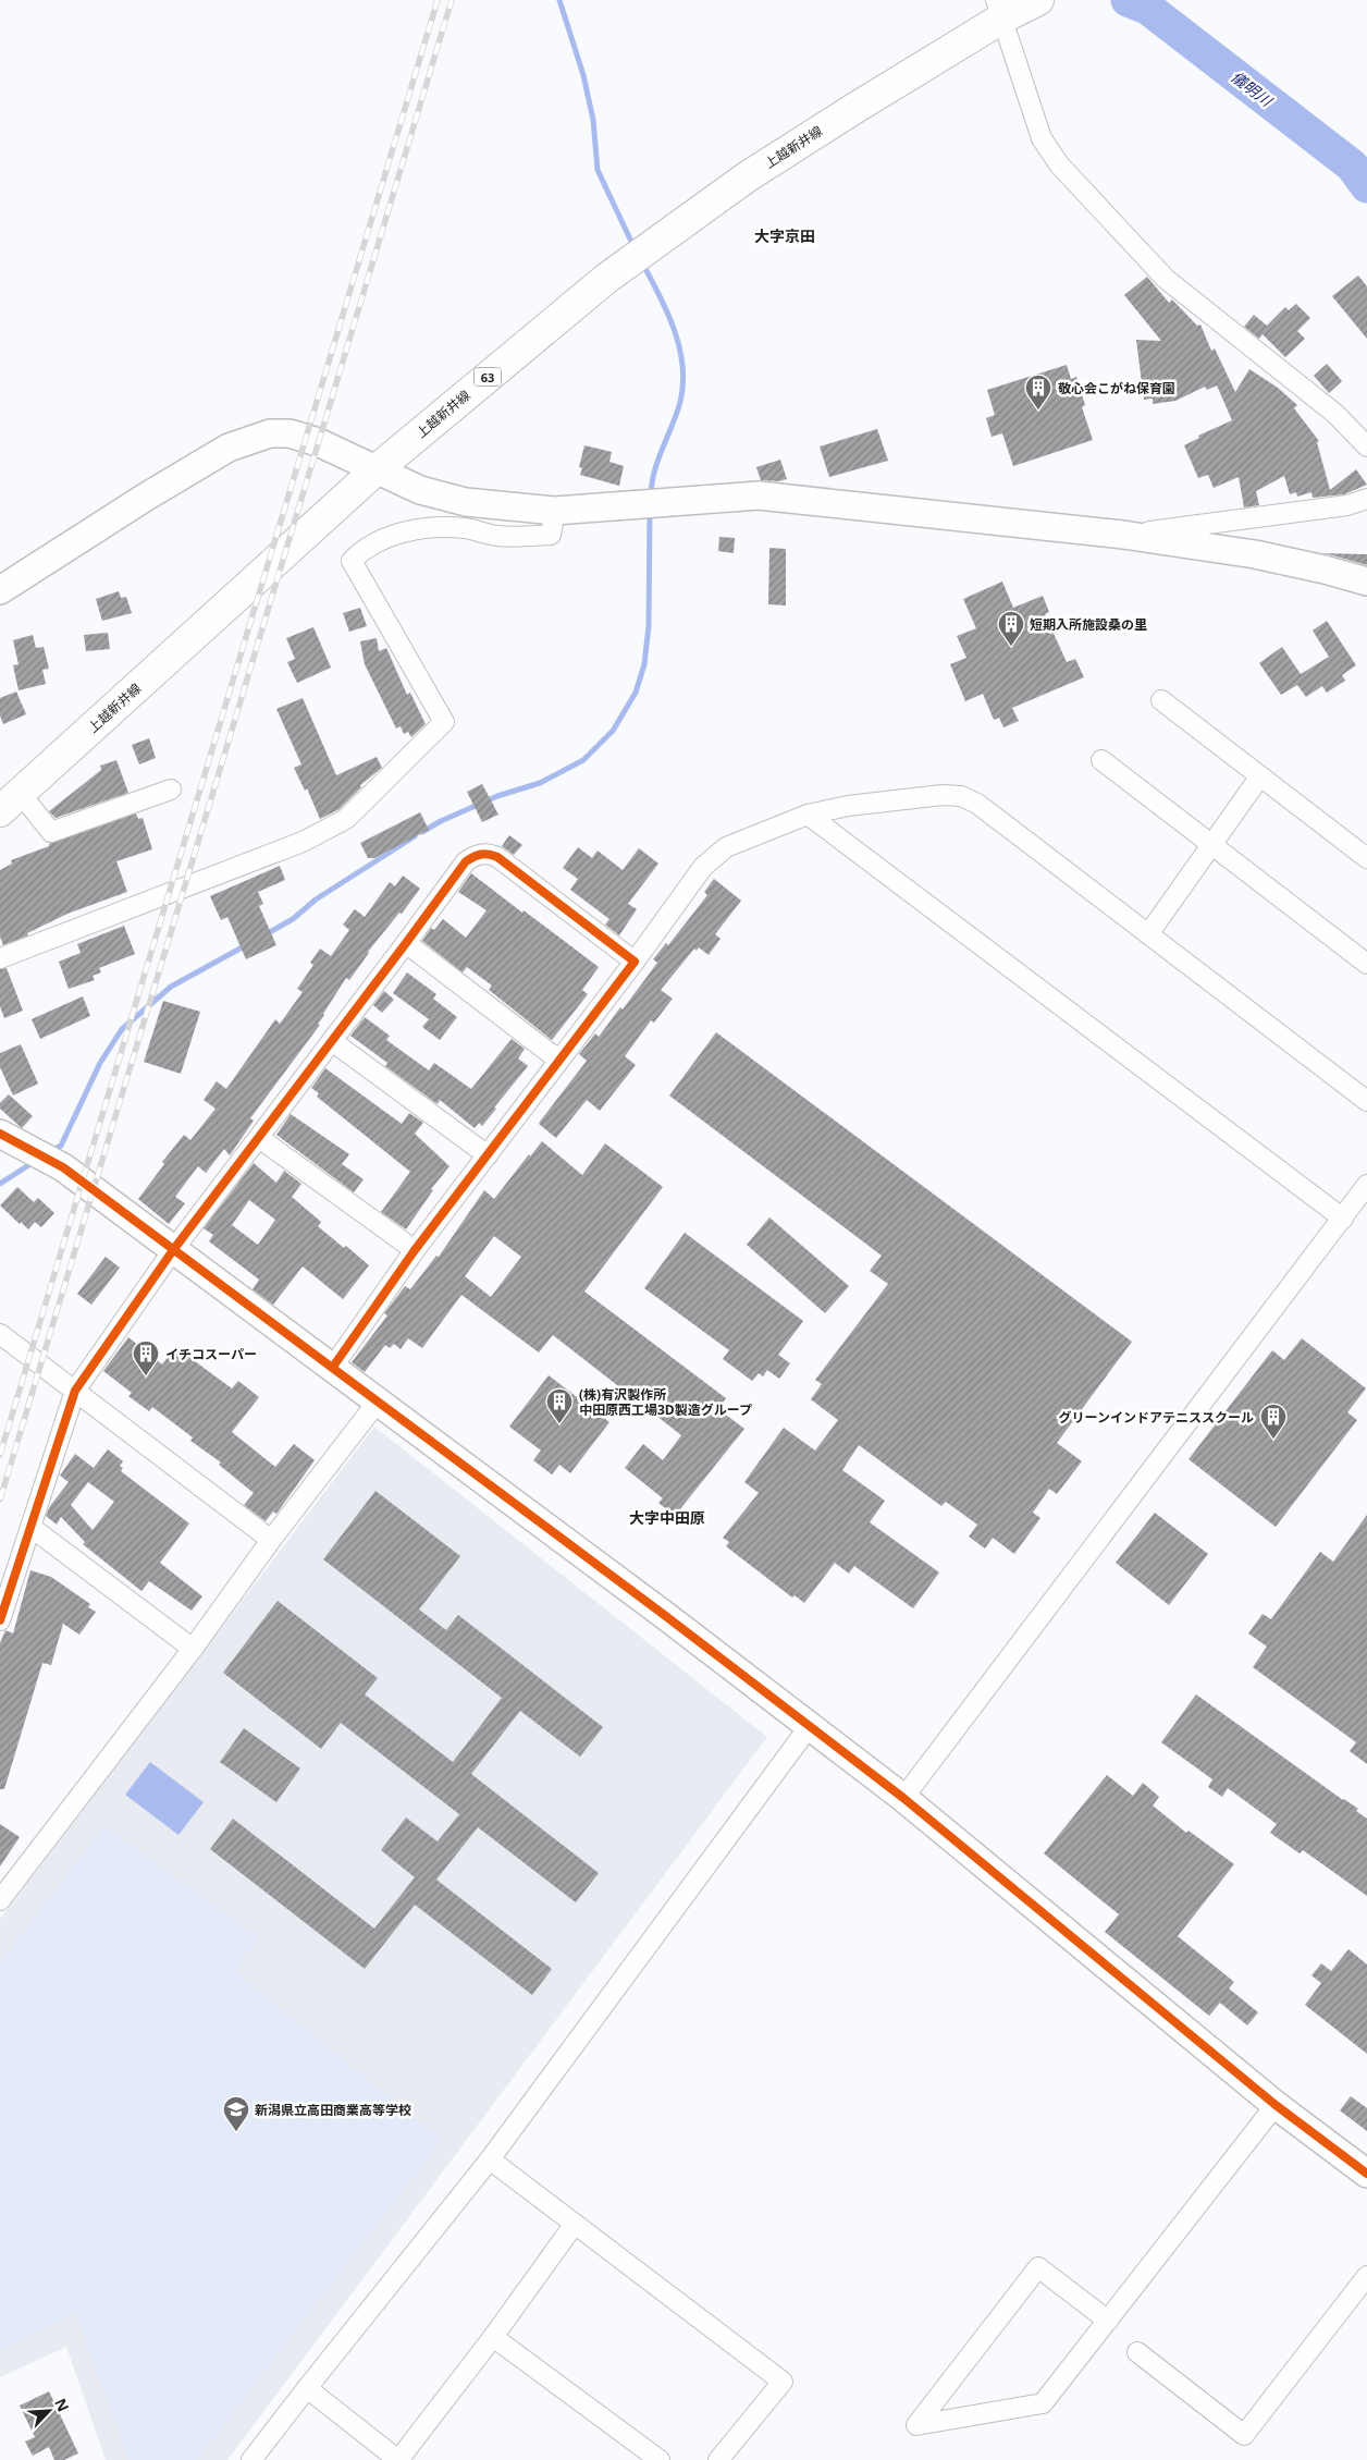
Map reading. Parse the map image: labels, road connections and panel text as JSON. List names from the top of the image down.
{
  "streets": {
    "main road": ["上越新井線", "63"]
  },
  "districts": ["大字京田", "大字中田原"],
  "water": ["儀明川"],
  "places": {
    "building": [
      "敬心会こがね保育園",
      "短期入所施設桑の里",
      "イチコスーパー",
      "(株)有沢製作所 中田原西工場3D製造グループ",
      "グリーンインドアテニススクール"
    ],
    "school or university": ["新潟県立高田商業高等学校"]
  },
  "north": "top right"
}
